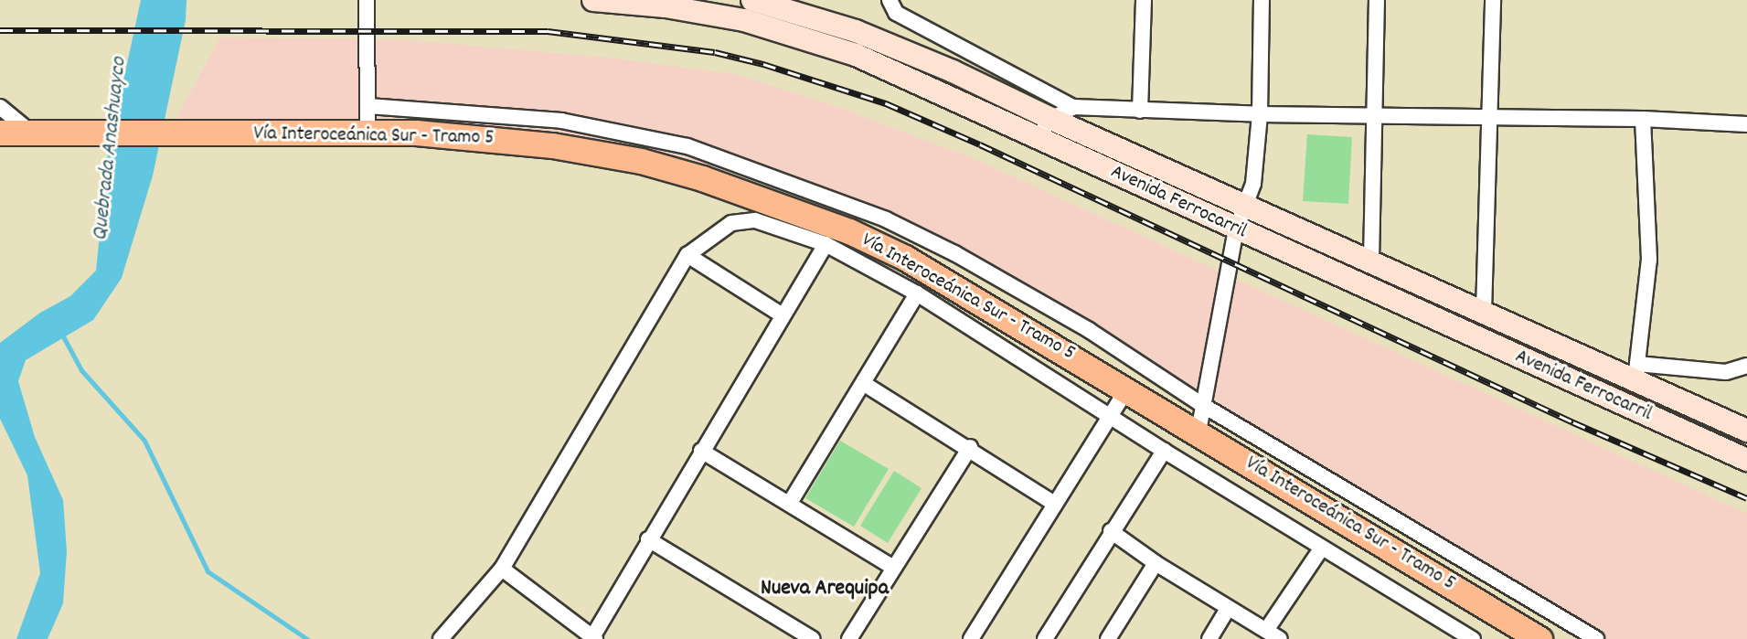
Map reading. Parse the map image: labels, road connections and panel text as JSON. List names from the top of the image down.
{
  "streets": {
    "highway": ["Vía Interoceánica Sur - Tramo 5"],
    "main road": ["Avenida Ferrocarril"]
  },
  "districts": ["Nueva Arequipa"],
  "water": ["Quebrada Anashuayco"]
}
